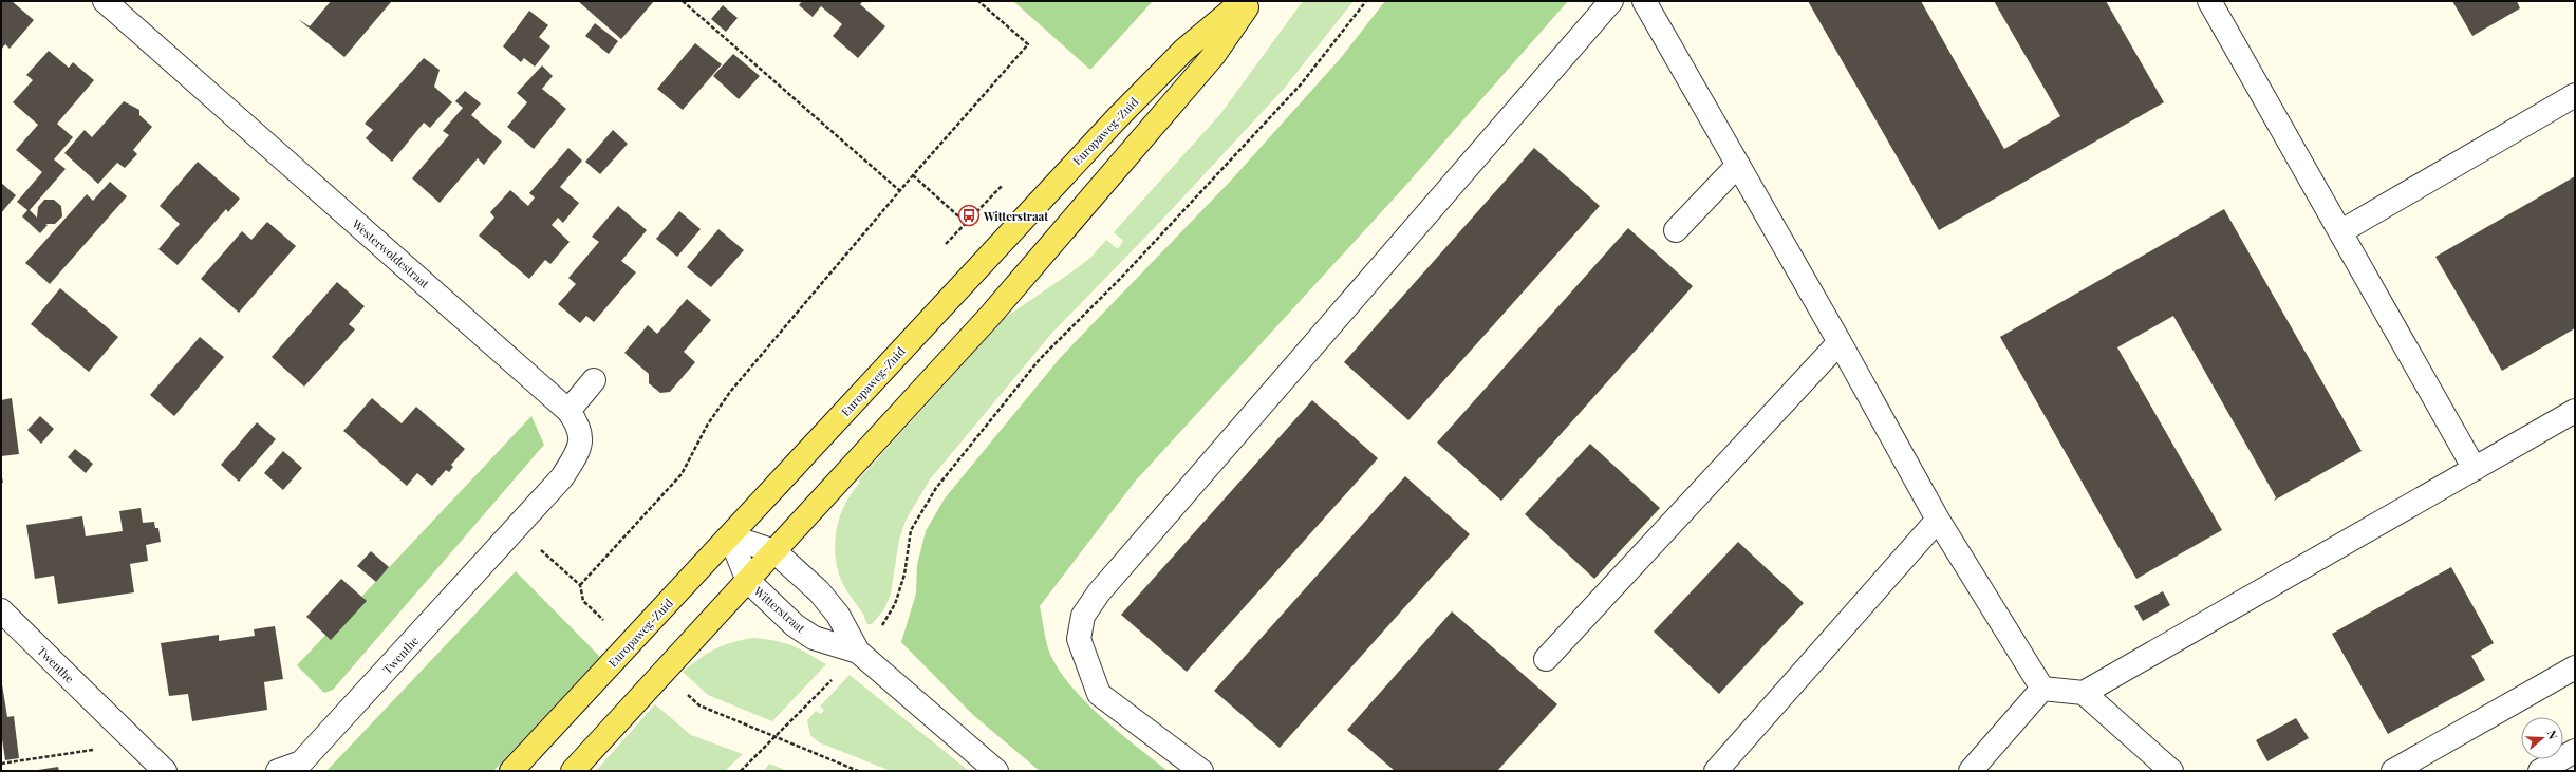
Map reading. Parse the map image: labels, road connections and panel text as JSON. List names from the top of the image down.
{
  "streets": {
    "main road": ["Europaweg-Zuid"],
    "street": ["Westerwoldestraat", "Witterstraat", "Twenthe"]
  },
  "crossings": [
    ["Europaweg-Zuid", "Witterstraat"],
    ["Westerwoldestraat", "Twenthe"]
  ],
  "places": {
    "bus stop": ["Witterstraat"]
  },
  "north": "right"
}
